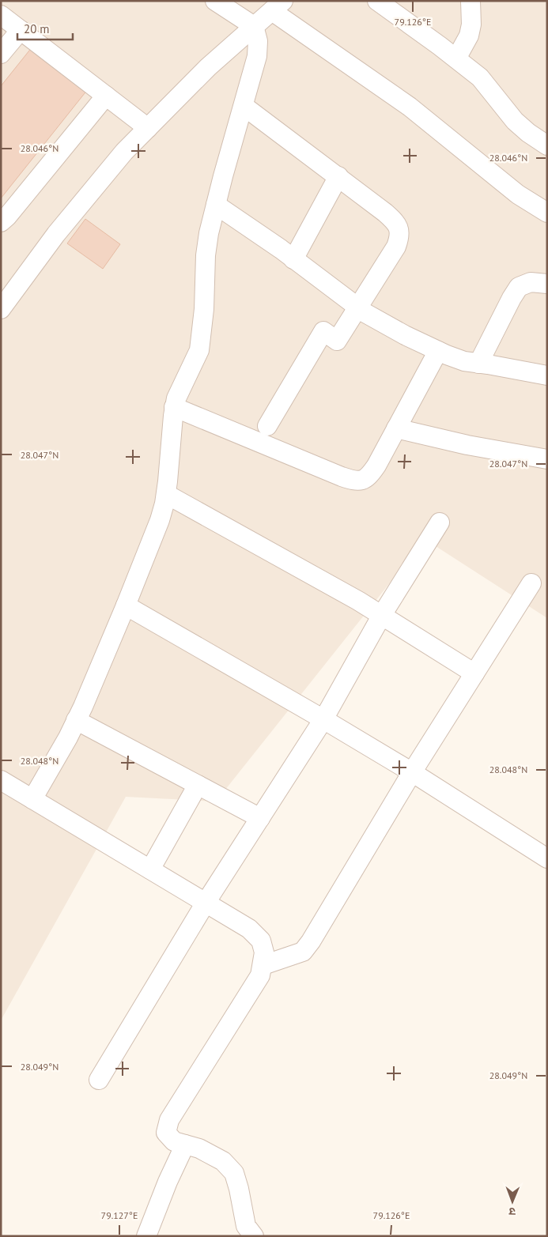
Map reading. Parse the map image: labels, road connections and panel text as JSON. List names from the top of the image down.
{
  "scale_bar": "20 m",
  "north": "bottom",
  "coordinates": [
    "79.126°E",
    "28.046°N",
    "28.047°N",
    "28.048°N",
    "28.049°N",
    "79.127°E"
  ]
}
